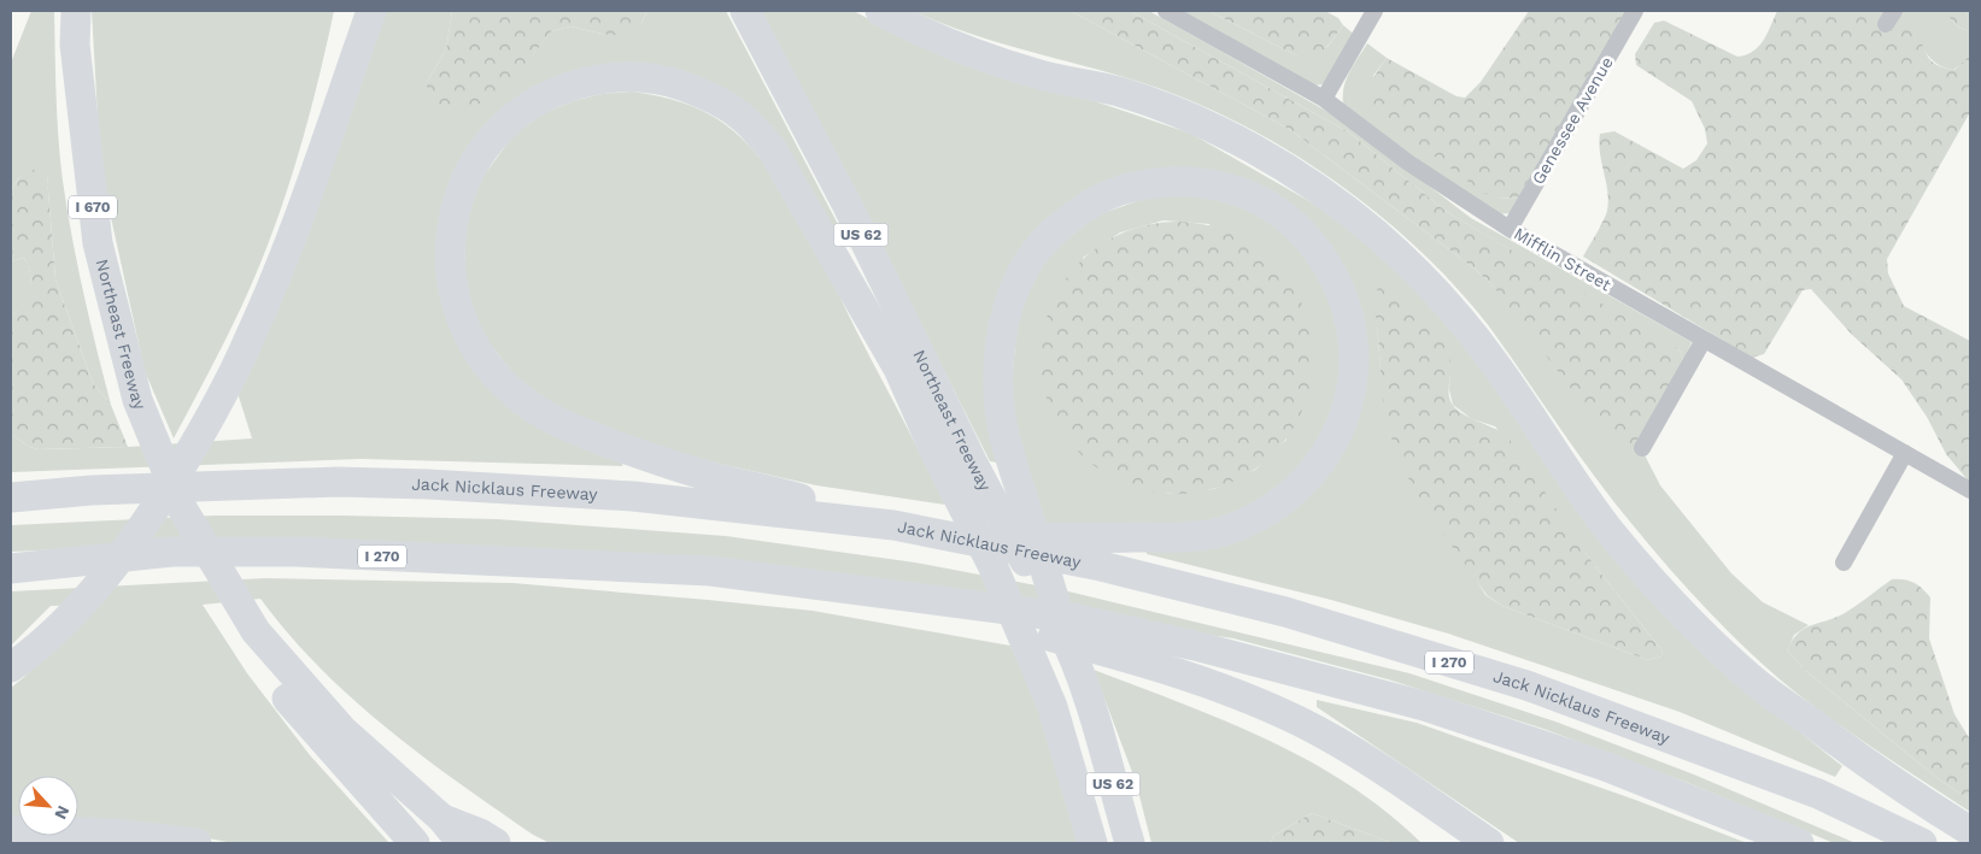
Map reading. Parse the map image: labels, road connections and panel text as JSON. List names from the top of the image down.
{
  "streets": {
    "highway": [
      "I 670",
      "US 62",
      "Northeast Freeway",
      "Jack Nicklaus Freeway",
      "I 270"
    ],
    "street": ["Genessee Avenue", "Mifflin Street"]
  },
  "crossings": [
    ["Genessee Avenue", "Mifflin Street"]
  ],
  "north": "bottom right"
}
